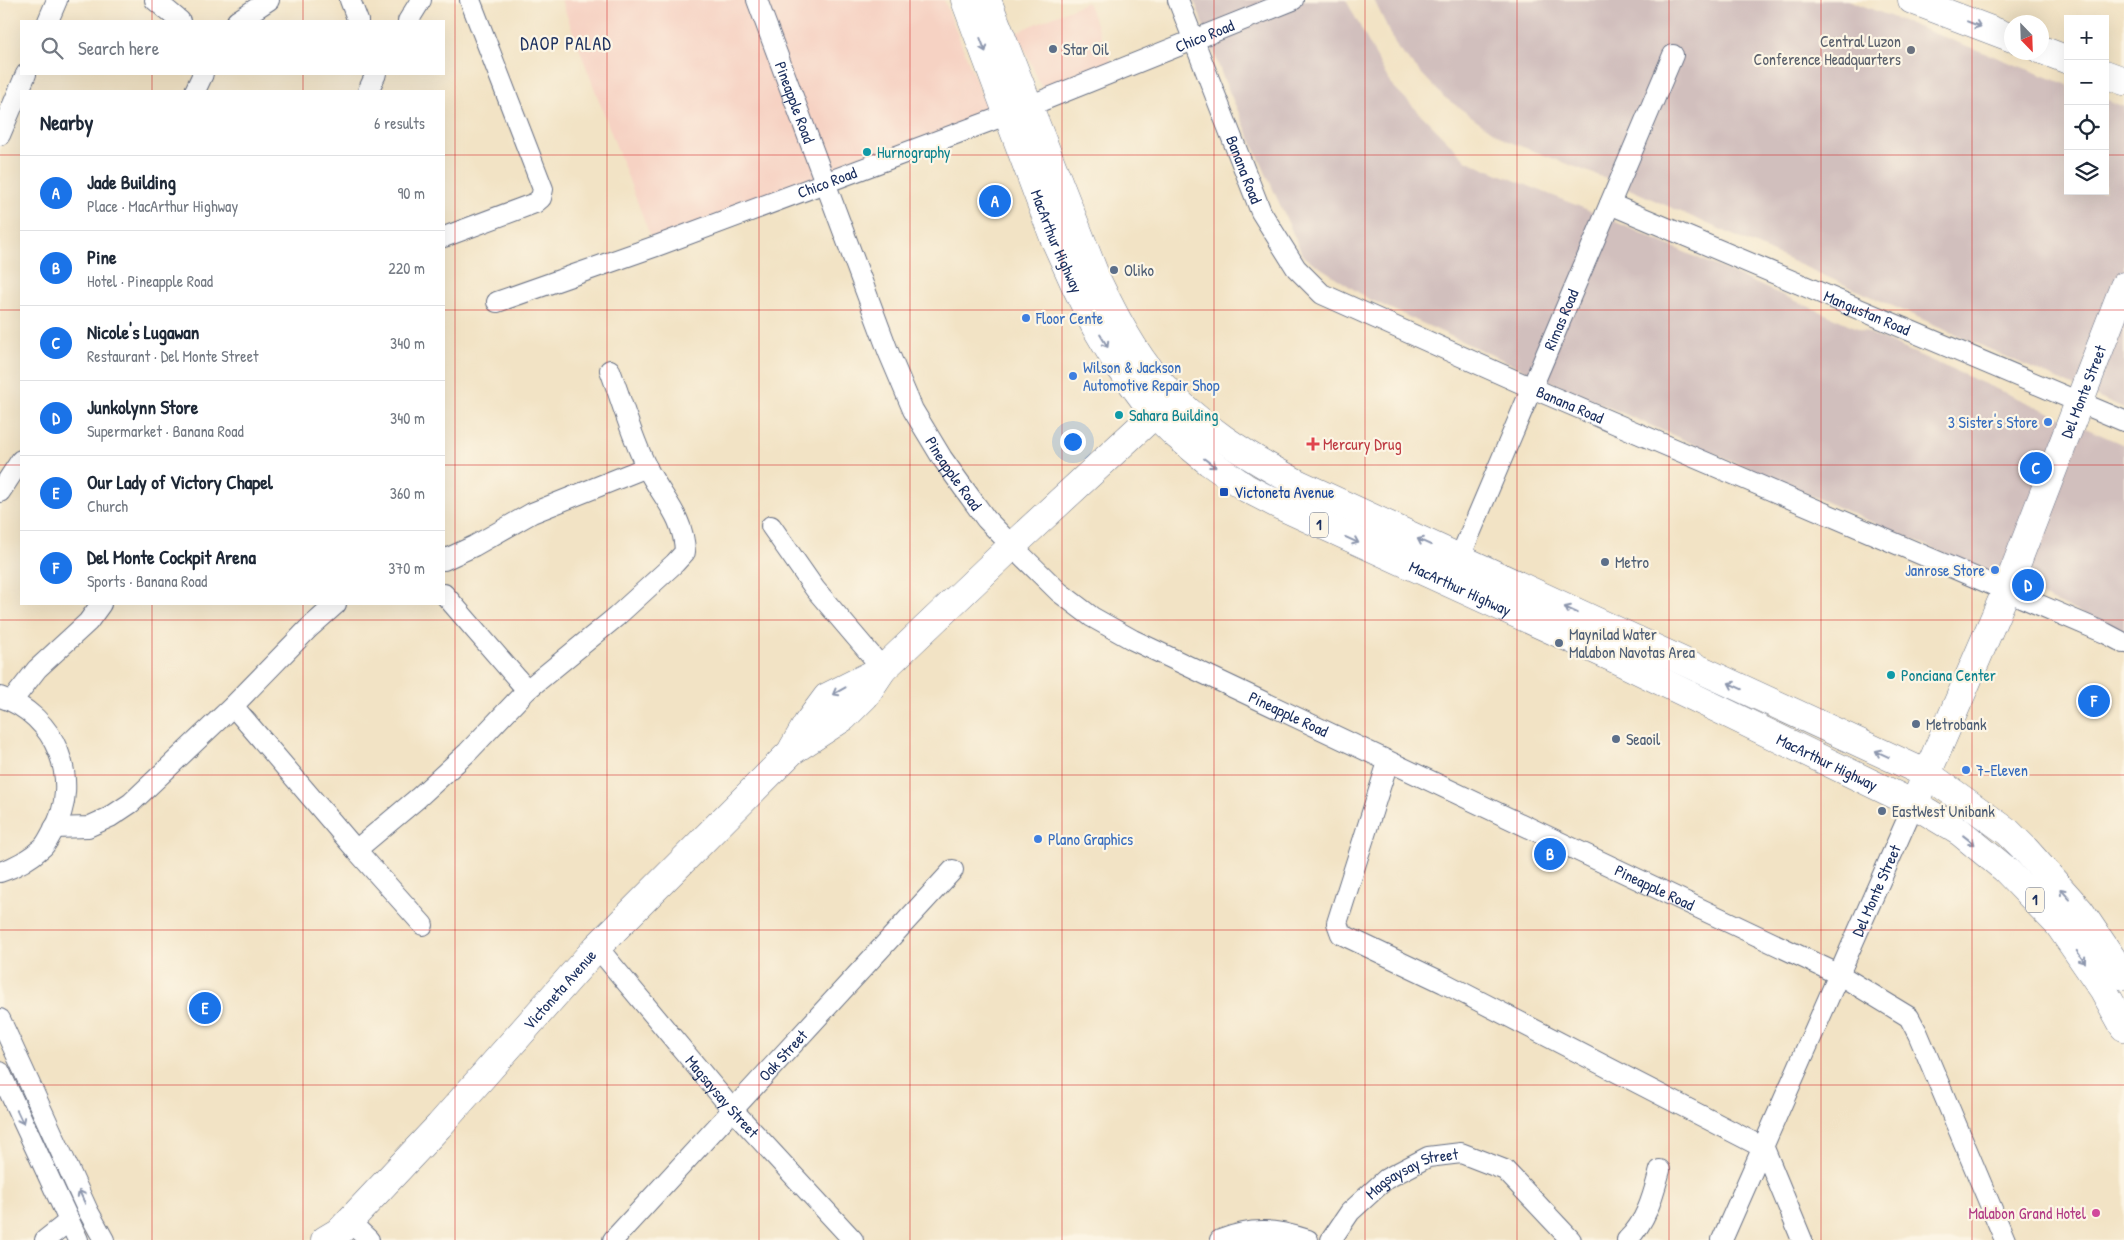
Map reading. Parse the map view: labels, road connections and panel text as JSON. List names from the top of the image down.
{
  "streets": {
    "main road": [
      "MacArthur Highway",
      "Del Monte Street",
      "1",
      "Victoneta Avenue"
    ],
    "street": [
      "Chico Road",
      "Pineapple Road",
      "Banana Road",
      "Mangustan Road",
      "Rimas Road",
      "Oak Street",
      "Magsaysay Street"
    ]
  },
  "crossings": [
    ["Chico Road", "Pineapple Road"],
    ["Chico Road", "Banana Road"],
    ["Chico Road", "MacArthur Highway"],
    ["Pineapple Road", "Del Monte Street"],
    ["Pineapple Road", "Victoneta Avenue"],
    ["Banana Road", "Rimas Road"],
    ["Banana Road", "Del Monte Street"],
    ["MacArthur Highway", "Rimas Road"],
    ["MacArthur Highway", "Del Monte Street"],
    ["MacArthur Highway", "Victoneta Avenue"],
    ["Mangustan Road", "Rimas Road"],
    ["Mangustan Road", "Del Monte Street"],
    ["Victoneta Avenue", "Magsaysay Street"],
    ["Oak Street", "Magsaysay Street"]
  ],
  "districts": ["DAOP PALAD"],
  "places": {
    "other": [
      "Star Oil",
      "Central Luzon Conference Headquarters",
      "Hurnography",
      "Oliko",
      "Floor Cente",
      "Wilson & Jackson Automotive Repair Shop",
      "Sahara Building",
      "3 Sister's Store",
      "Metro",
      "Janrose Store",
      "Maynilad Water Malabon Navotas Area",
      "Ponciana Center",
      "Metrobank",
      "Seaoil",
      "7-Eleven",
      "EastWest Unibank",
      "Plano Graphics",
      "Malabon Grand Hotel"
    ],
    "health": ["Mercury Drug"],
    "transit": ["Victoneta Avenue"]
  },
  "north": "bottom right",
  "page": {
    "map_buttons": ["+", "−"],
    "search": "Search here",
    "heading": ["Nearby", "6 results"],
    "list": [
      {
        "mark": "A",
        "name": "Jade Building",
        "note": "Place · MacArthur Highway",
        "value": "90 m"
      },
      {
        "mark": "B",
        "name": "Pine",
        "note": "Hotel · Pineapple Road",
        "value": "220 m"
      },
      {
        "mark": "C",
        "name": "Nicole's Lugawan",
        "note": "Restaurant · Del Monte Street",
        "value": "340 m"
      },
      {
        "mark": "D",
        "name": "Junkolynn Store",
        "note": "Supermarket · Banana Road",
        "value": "340 m"
      },
      {
        "mark": "E",
        "name": "Our Lady of Victory Chapel",
        "note": "Church",
        "value": "360 m"
      },
      {
        "mark": "F",
        "name": "Del Monte Cockpit Arena",
        "note": "Sports · Banana Road",
        "value": "370 m"
      }
    ],
    "pins": [
      "A",
      "C",
      "D",
      "F",
      "B",
      "E"
    ]
  }
}
